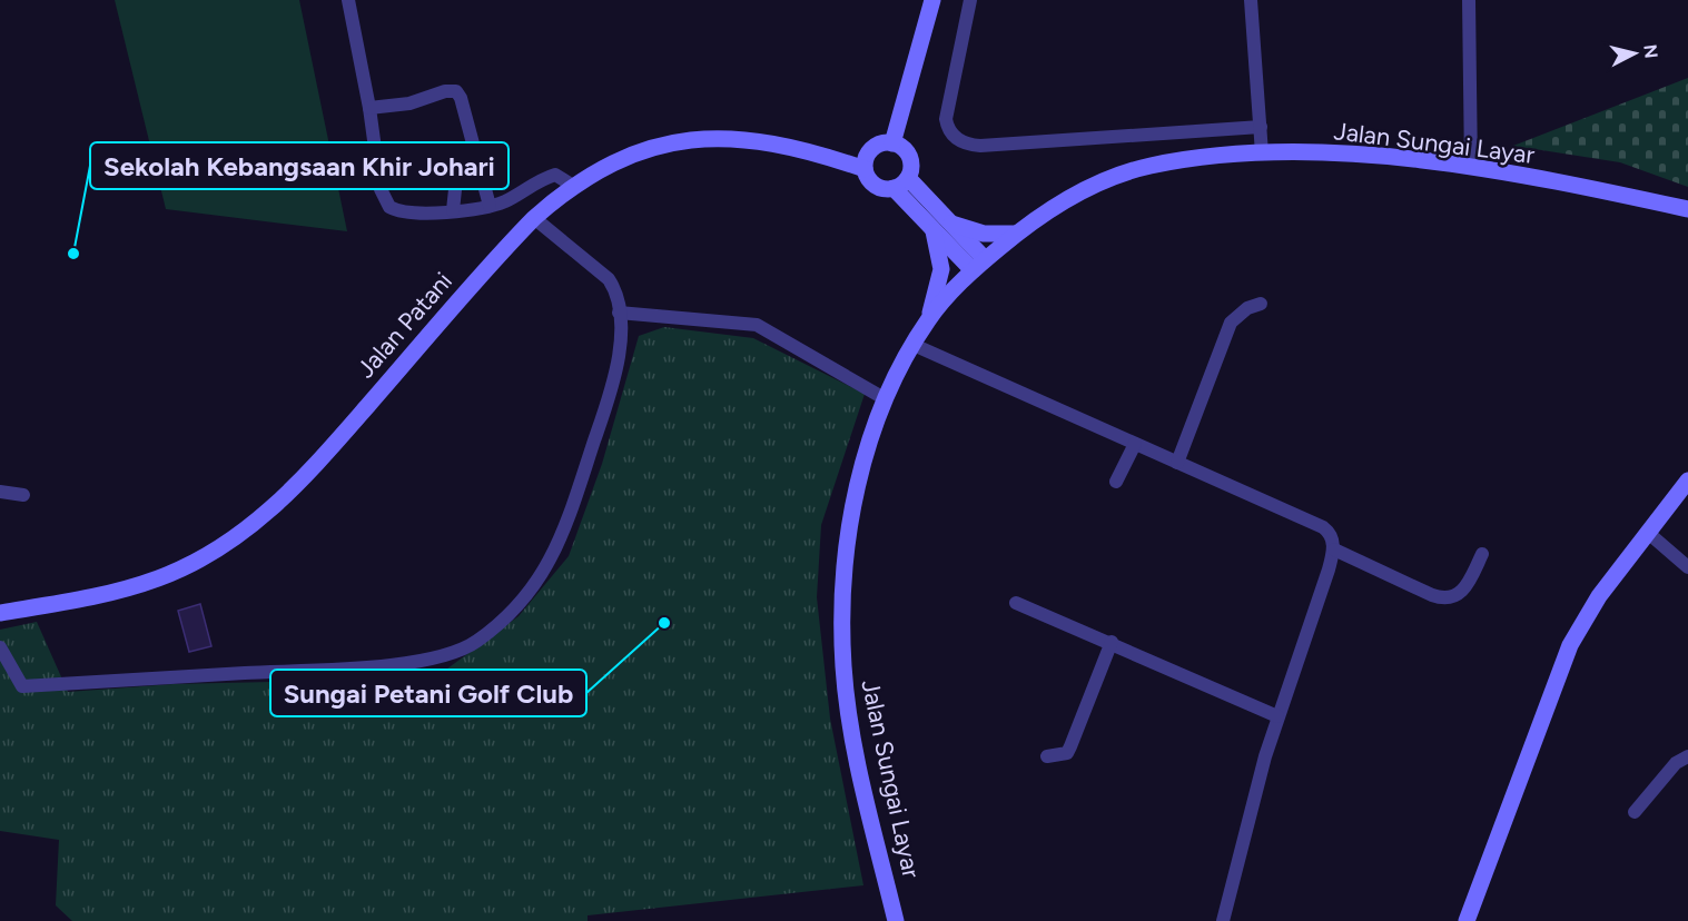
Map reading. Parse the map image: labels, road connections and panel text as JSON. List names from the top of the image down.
{
  "streets": {
    "main road": ["Jalan Sungai Layar", "Jalan Patani"]
  },
  "places": ["Sekolah Kebangsaan Khir Johari", "Sungai Petani Golf Club"],
  "north": "right"
}
